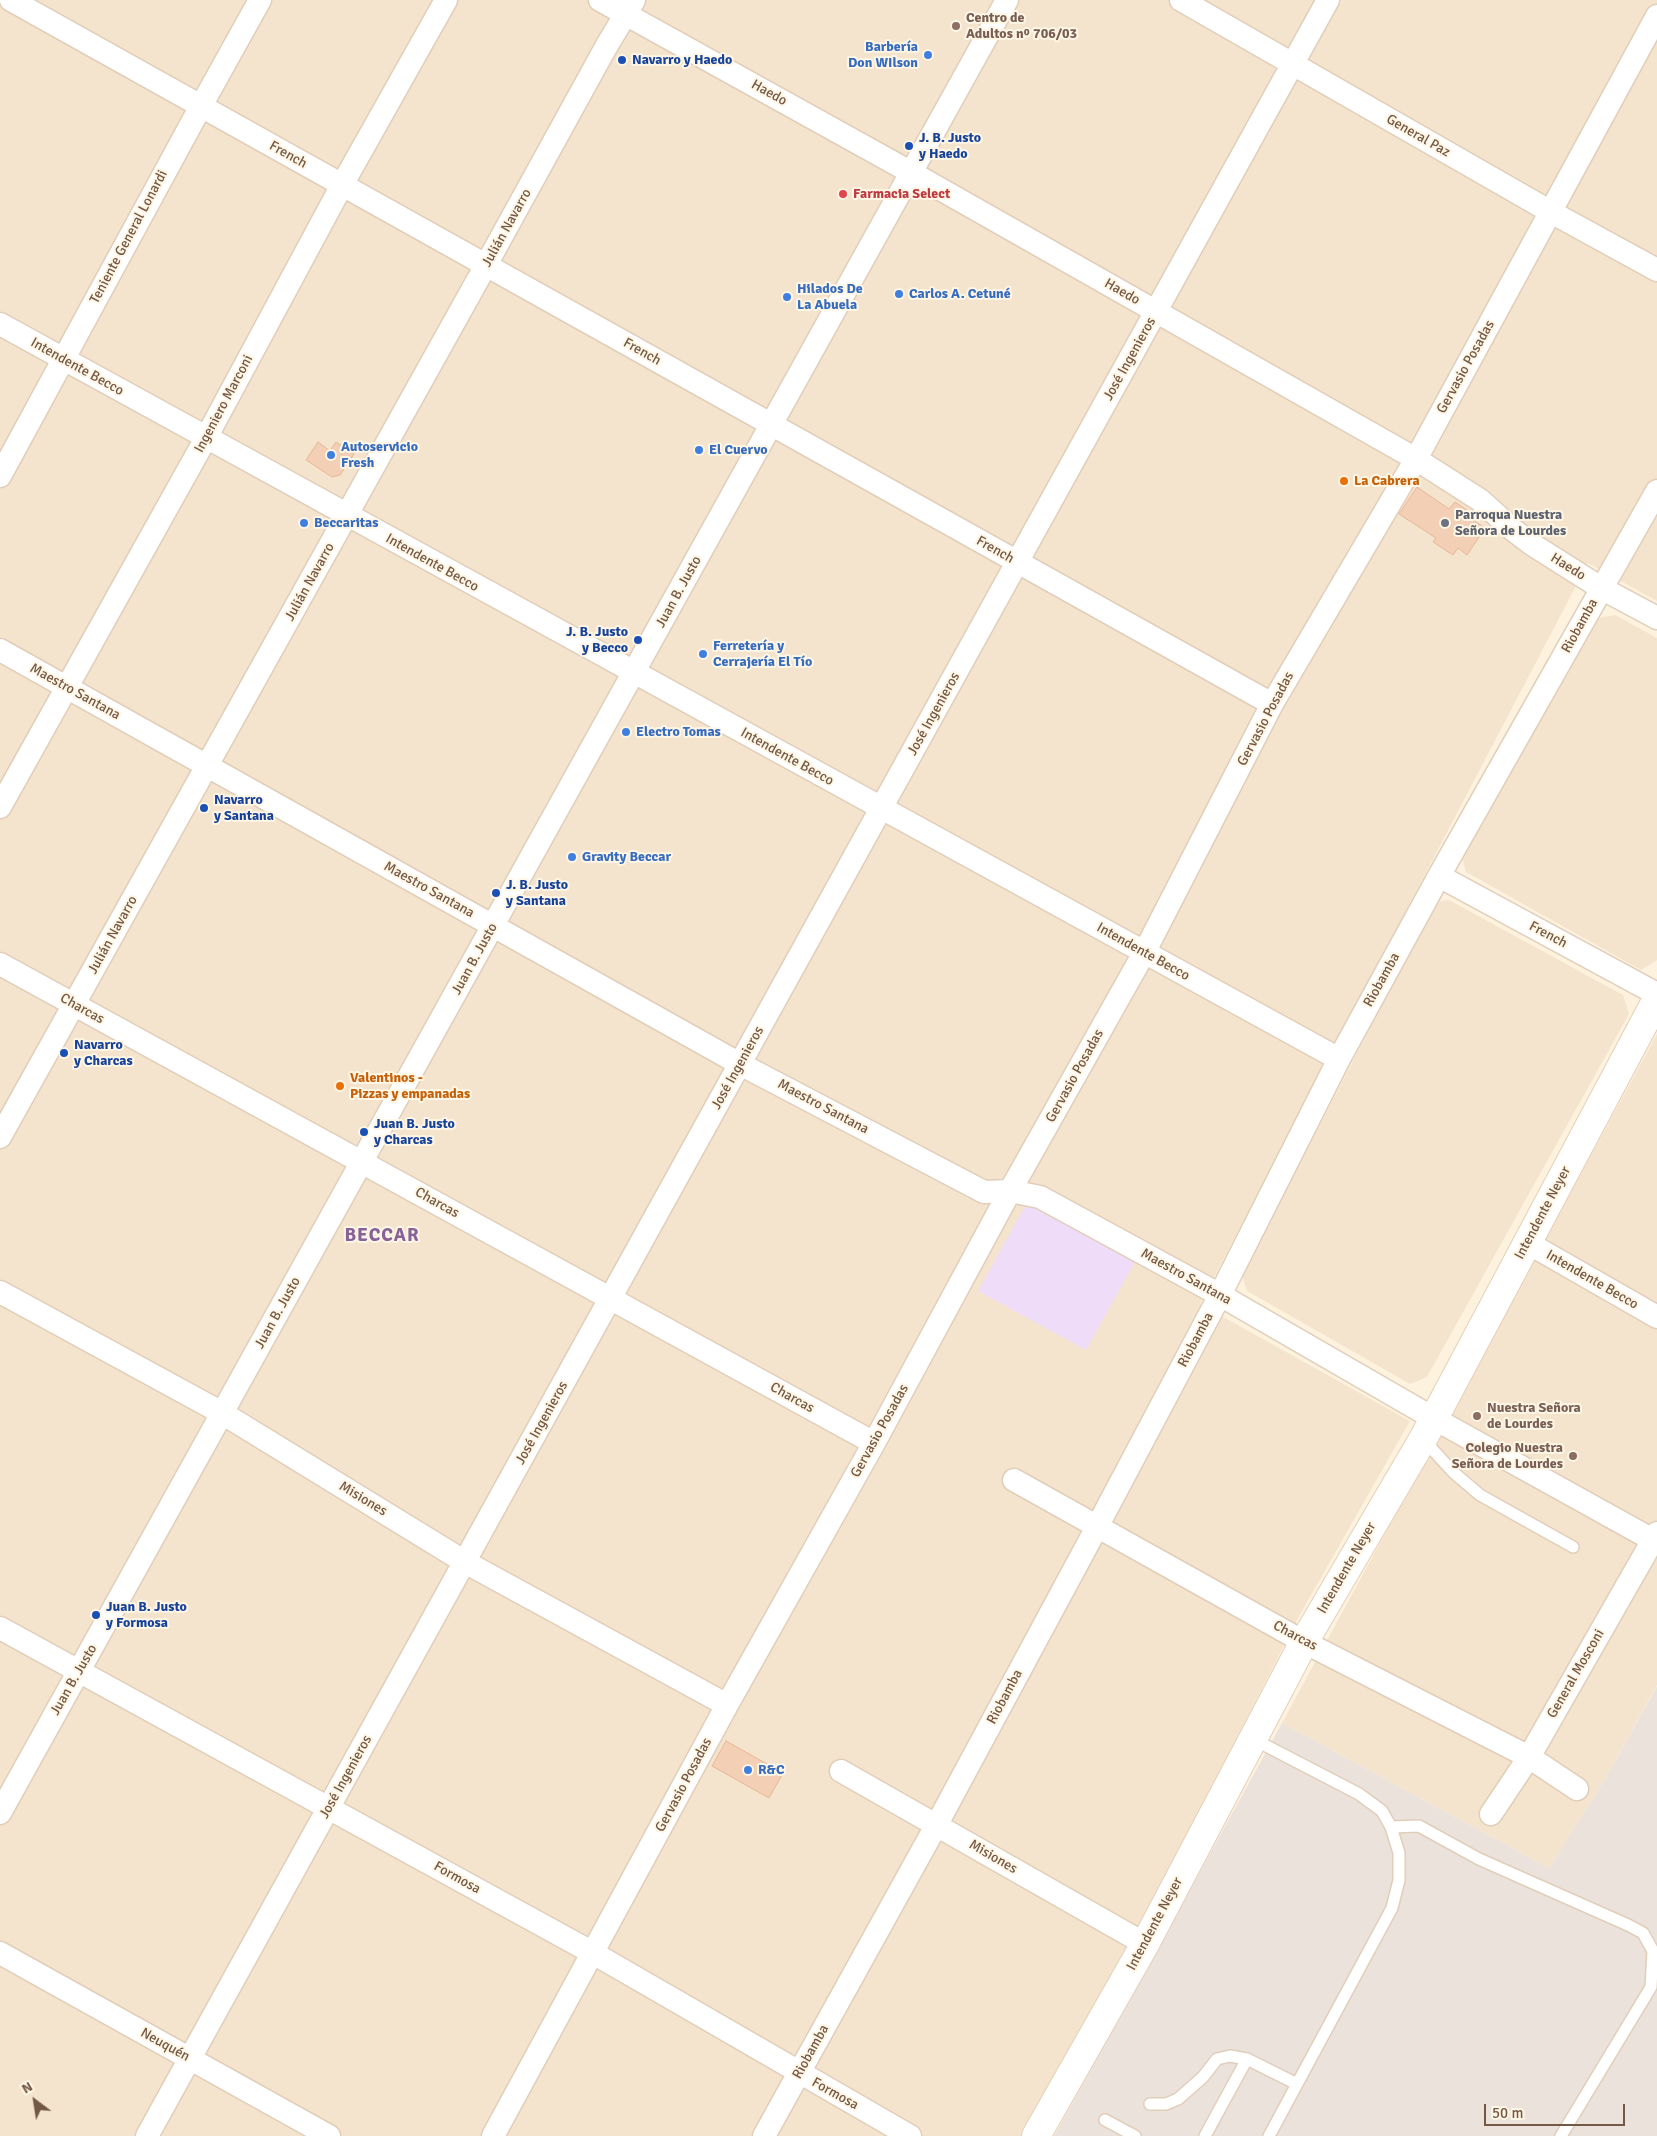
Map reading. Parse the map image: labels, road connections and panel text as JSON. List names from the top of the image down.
{
  "streets": {
    "street": [
      "Haedo",
      "General Paz",
      "French",
      "Julián Navarro",
      "Teniente General Lonardi",
      "José Ingenieros",
      "Intendente Becco",
      "Gervasio Posadas",
      "Ingeniero Marconi",
      "Juan B. Justo",
      "Riobamba",
      "Maestro Santana",
      "Charcas",
      "Intendente Neyer",
      "Misiones",
      "General Mosconi",
      "Formosa",
      "Neuquén"
    ]
  },
  "crossings": [
    ["Haedo", "Julián Navarro"],
    ["Haedo", "José Ingenieros"],
    ["Haedo", "Gervasio Posadas"],
    ["Haedo", "Juan B. Justo"],
    ["Haedo", "Riobamba"],
    ["General Paz", "José Ingenieros"],
    ["General Paz", "Gervasio Posadas"],
    ["French", "Julián Navarro"],
    ["French", "Teniente General Lonardi"],
    ["French", "José Ingenieros"],
    ["French", "Gervasio Posadas"],
    ["French", "Ingeniero Marconi"],
    ["French", "Juan B. Justo"],
    ["French", "Riobamba"],
    ["Julián Navarro", "Intendente Becco"],
    ["Julián Navarro", "Maestro Santana"],
    ["Julián Navarro", "Charcas"],
    ["Teniente General Lonardi", "Intendente Becco"],
    ["José Ingenieros", "Intendente Becco"],
    ["José Ingenieros", "Maestro Santana"],
    ["José Ingenieros", "Charcas"],
    ["José Ingenieros", "Misiones"],
    ["José Ingenieros", "Formosa"],
    ["José Ingenieros", "Neuquén"],
    ["Intendente Becco", "Gervasio Posadas"],
    ["Intendente Becco", "Ingeniero Marconi"],
    ["Intendente Becco", "Juan B. Justo"],
    ["Intendente Becco", "Riobamba"],
    ["Intendente Becco", "Intendente Neyer"],
    ["Gervasio Posadas", "Maestro Santana"],
    ["Gervasio Posadas", "Charcas"],
    ["Gervasio Posadas", "Misiones"],
    ["Gervasio Posadas", "Formosa"],
    ["Ingeniero Marconi", "Maestro Santana"],
    ["Juan B. Justo", "Maestro Santana"],
    ["Juan B. Justo", "Charcas"],
    ["Juan B. Justo", "Misiones"],
    ["Juan B. Justo", "Formosa"],
    ["Riobamba", "Maestro Santana"],
    ["Riobamba", "Charcas"],
    ["Riobamba", "Misiones"],
    ["Riobamba", "Formosa"],
    ["Maestro Santana", "Intendente Neyer"],
    ["Maestro Santana", "General Mosconi"],
    ["Charcas", "Intendente Neyer"],
    ["Charcas", "General Mosconi"],
    ["Intendente Neyer", "Misiones"]
  ],
  "districts": ["BECCAR"],
  "places": [
    "Centro de Adultos nº 706/03",
    "Barbería Don WIlson",
    "Navarro y Haedo",
    "J. B. Justo y Haedo",
    "Farmacia Select",
    "Carlos A. Cetuné",
    "Hilados De La Abuela",
    "El Cuervo",
    "Autoservicio Fresh",
    "La Cabrera",
    "Beccaritas",
    "Parroqua Nuestra Señora de Lourdes",
    "J. B. Justo y Becco",
    "Ferretería y Cerrajería El Tío",
    "Electro Tomas",
    "Navarro y Santana",
    "Gravity Beccar",
    "J. B. Justo y Santana",
    "Navarro y Charcas",
    "Valentinos - Pizzas y empanadas",
    "Juan B. Justo y Charcas",
    "Nuestra Señora de Lourdes",
    "Colegio Nuestra Señora de Lourdes",
    "Juan B. Justo y Formosa",
    "R&C"
  ],
  "scale_bar": "50 m",
  "north": "top left"
}
